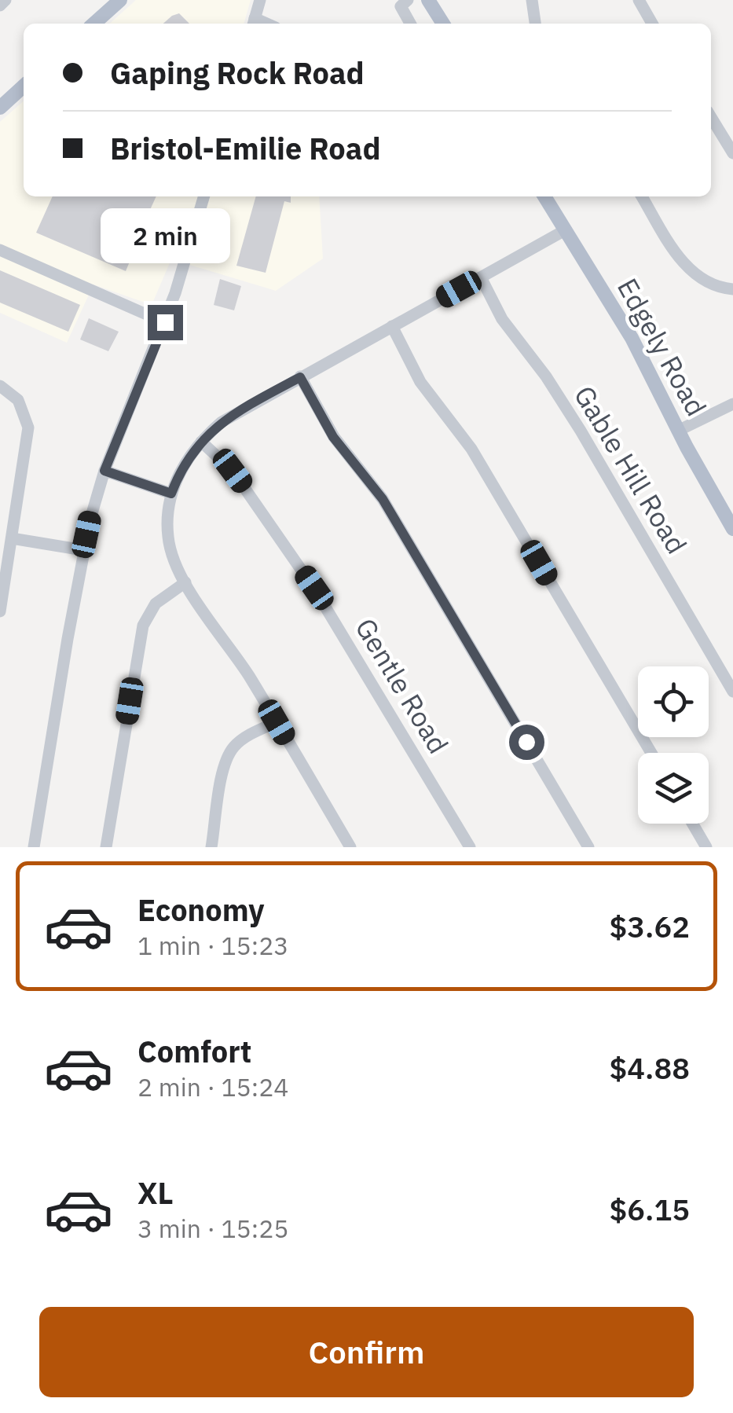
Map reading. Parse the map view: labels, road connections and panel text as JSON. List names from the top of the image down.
{
  "streets": {
    "main road": ["Edgely Road"],
    "street": ["Gable Hill Road", "Gentle Road"]
  },
  "page": {
    "banner": ["Gaping Rock Road", "Bristol-Emilie Road"],
    "bubble": "2 min",
    "list": [
      {
        "name": "Economy",
        "note": "1 min · 15:23",
        "value": "$3.62"
      },
      {
        "name": "Comfort",
        "note": "2 min · 15:24",
        "value": "$4.88"
      },
      {
        "name": "XL",
        "note": "3 min · 15:25",
        "value": "$6.15"
      }
    ],
    "buttons": "Confirm"
  }
}
